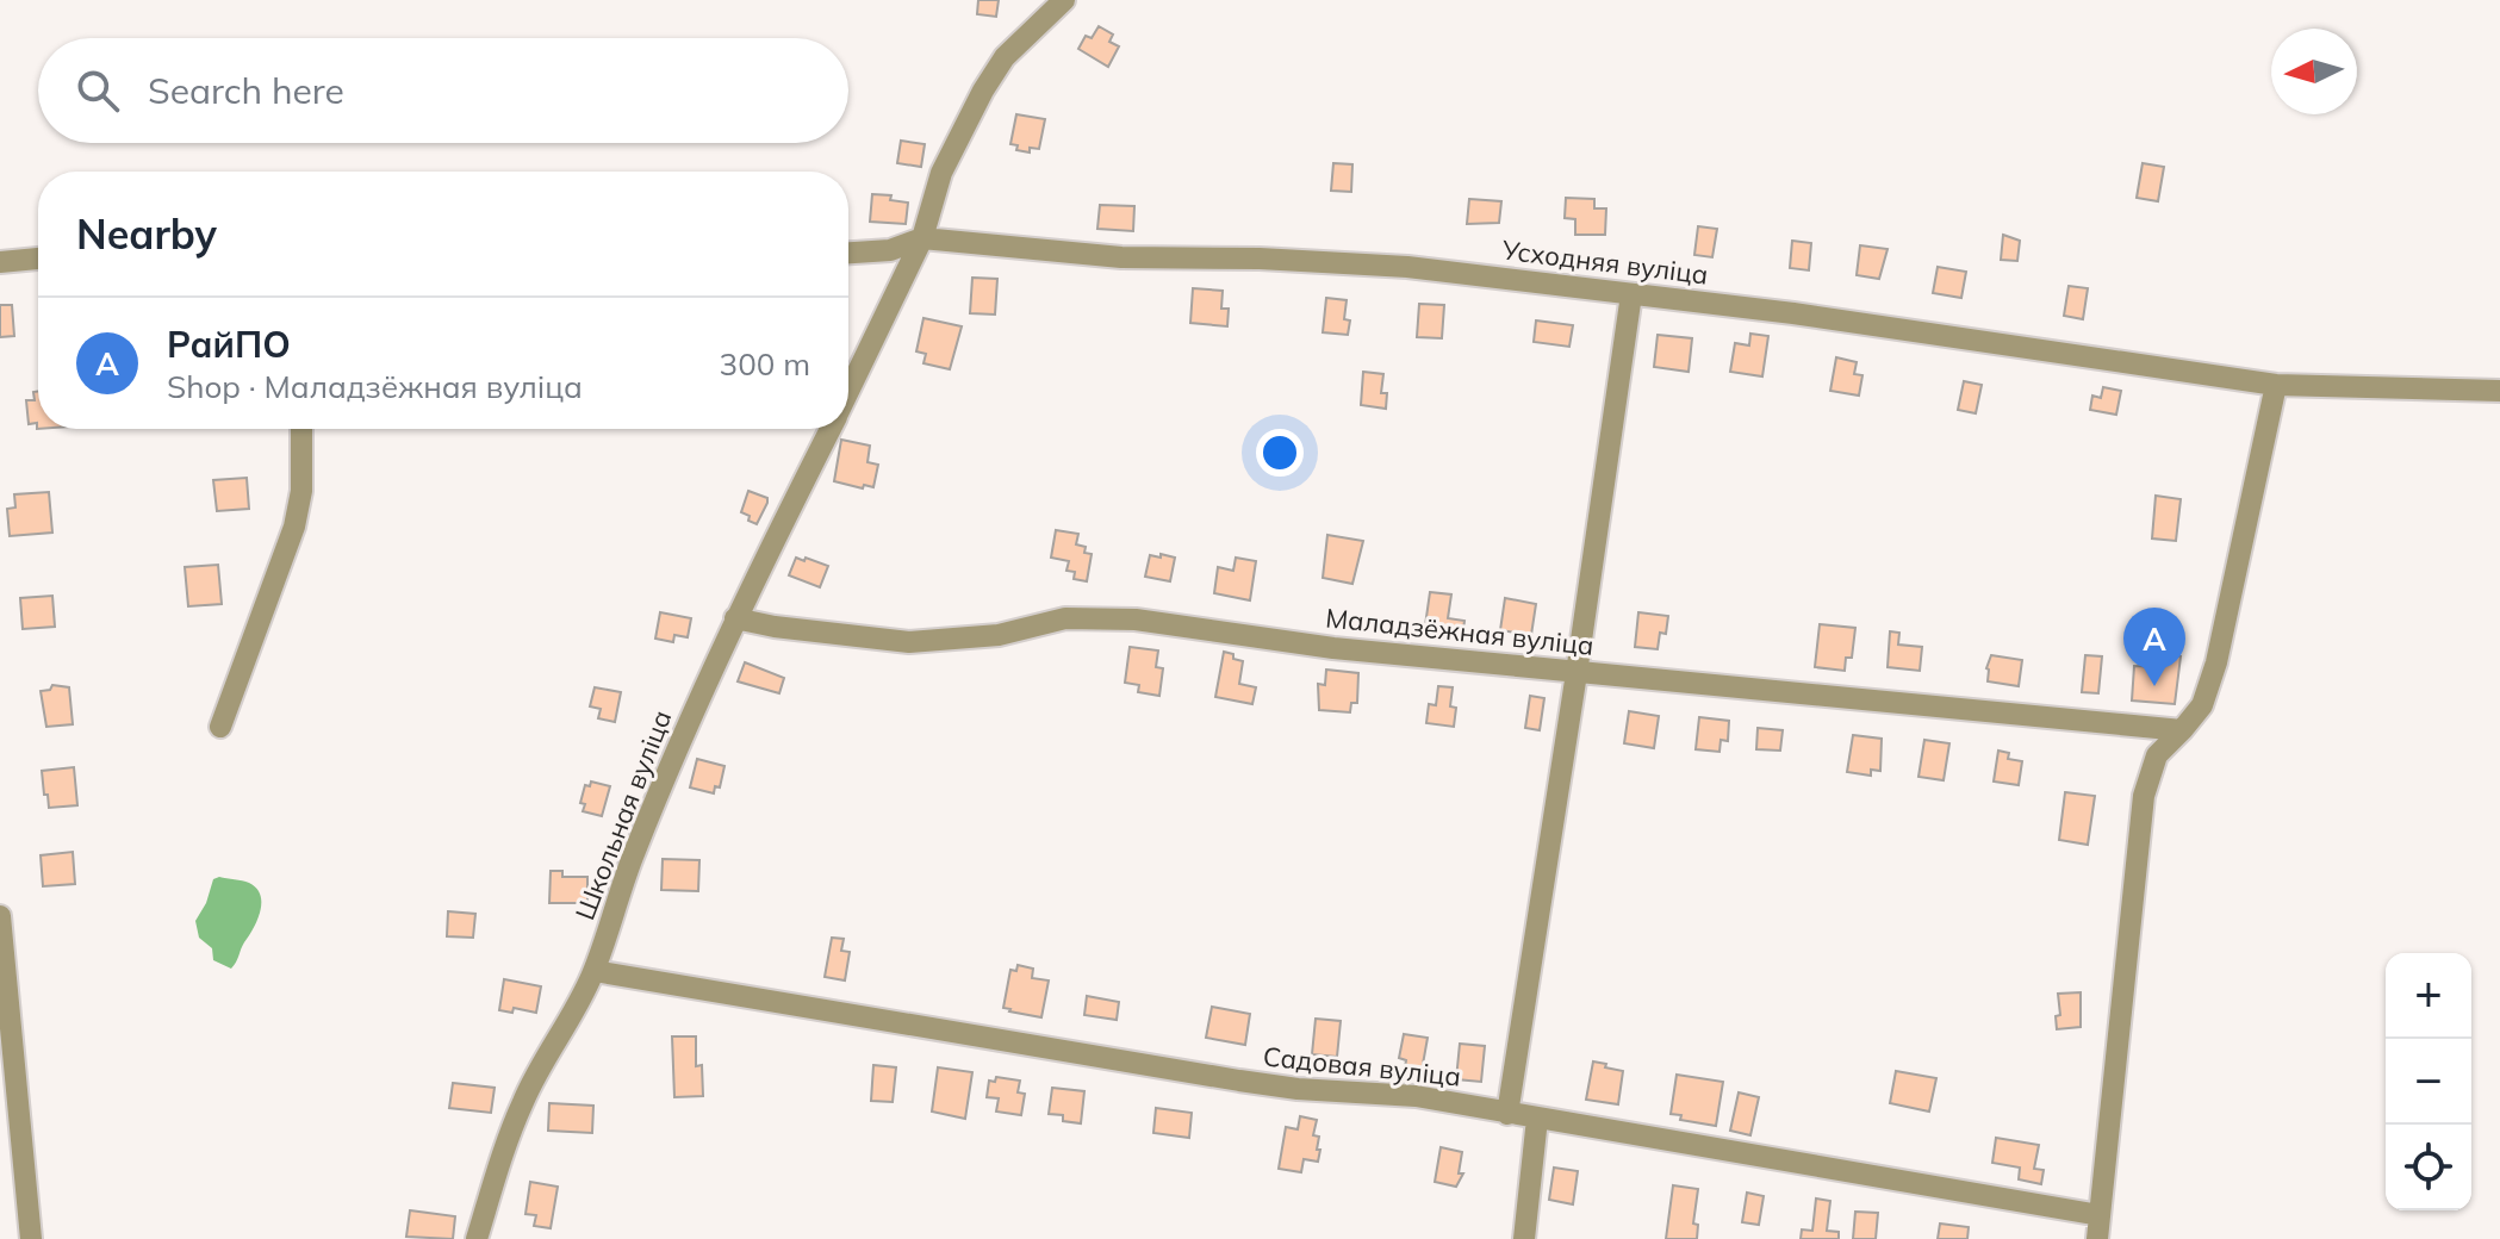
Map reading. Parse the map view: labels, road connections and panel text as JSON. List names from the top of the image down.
{
  "streets": {
    "street": [
      "Усходняя вуліца",
      "Маладзёжная вуліца",
      "Школьная вуліца",
      "Садовая вуліца"
    ]
  },
  "crossings": [
    ["Усходняя вуліца", "Школьная вуліца"],
    ["Маладзёжная вуліца", "Школьная вуліца"],
    ["Школьная вуліца", "Садовая вуліца"]
  ],
  "north": "left",
  "page": {
    "search": "Search here",
    "heading": "Nearby",
    "list": [
      {
        "mark": "A",
        "name": "РайПО",
        "note": "Shop · Маладзёжная вуліца",
        "value": "300 m"
      }
    ],
    "pins": "A",
    "map_buttons": ["+", "−"]
  }
}
